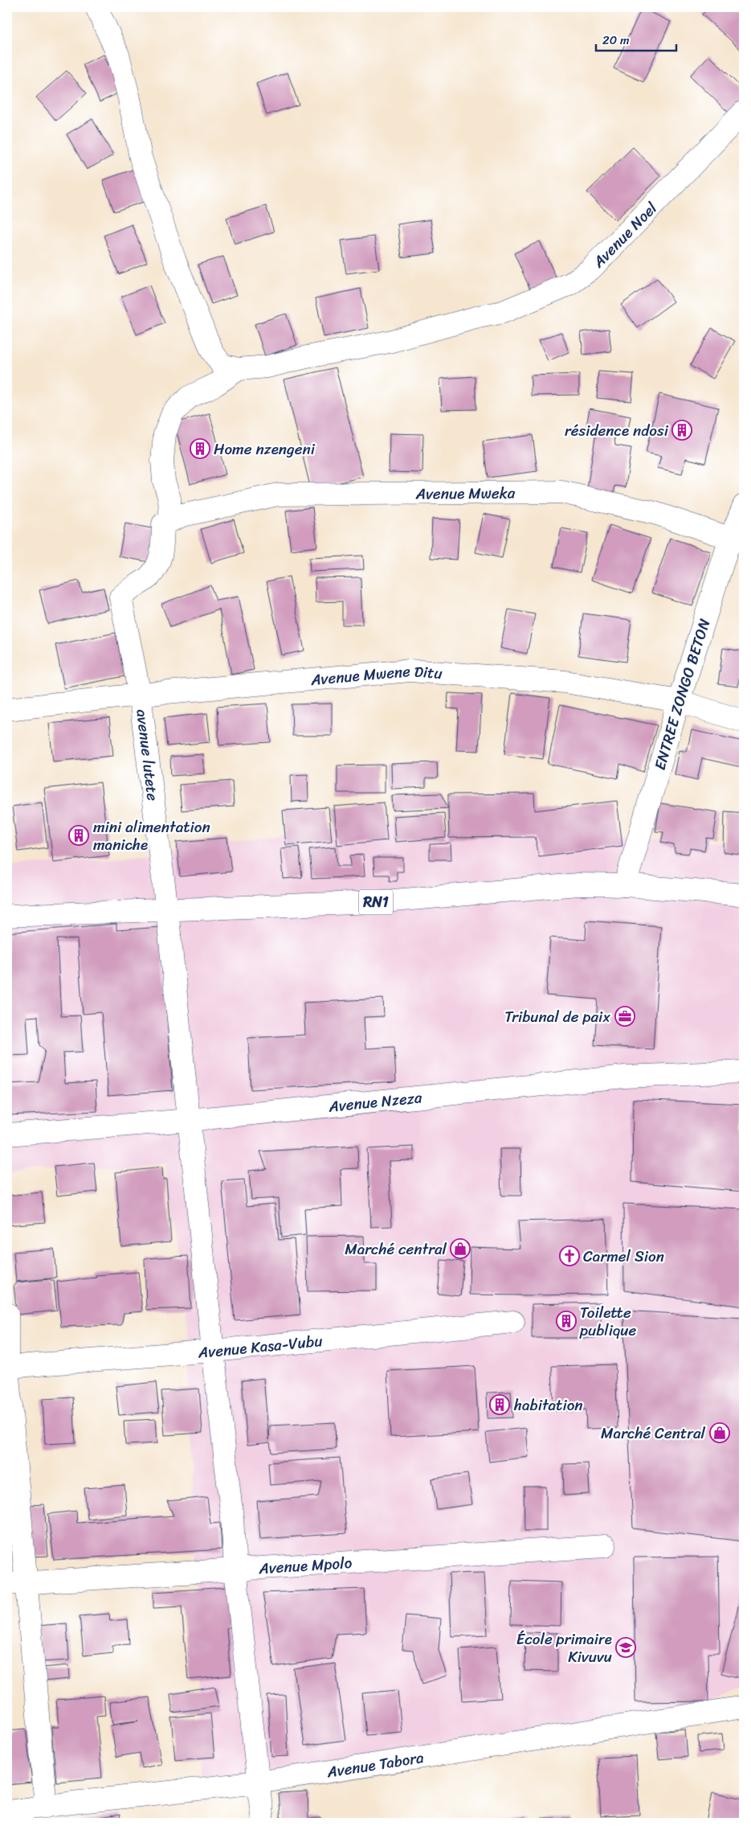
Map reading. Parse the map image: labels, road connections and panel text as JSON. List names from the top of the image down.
{
  "streets": {
    "main road": [
      "Avenue Noel",
      "Avenue Mweka",
      "Avenue Mwene Ditu",
      "ENTREE ZONGO BETON",
      "avenue lutete",
      "RN1",
      "Avenue Nzeza",
      "Avenue Kasa-Vubu",
      "Avenue Mpolo",
      "Avenue Tabora"
    ]
  },
  "crossings": [
    ["Avenue Mweka", "ENTREE ZONGO BETON"],
    ["Avenue Mweka", "avenue lutete"],
    ["Avenue Mwene Ditu", "ENTREE ZONGO BETON"],
    ["Avenue Mwene Ditu", "avenue lutete"],
    ["ENTREE ZONGO BETON", "RN1"],
    ["avenue lutete", "RN1"],
    ["avenue lutete", "Avenue Nzeza"],
    ["avenue lutete", "Avenue Kasa-Vubu"],
    ["avenue lutete", "Avenue Mpolo"],
    ["avenue lutete", "Avenue Tabora"]
  ],
  "places": {
    "building": [
      "résidence ndosi",
      "Home nzengeni",
      "mini alimentation maniche",
      "Toilette publique",
      "habitation"
    ],
    "office": ["Tribunal de paix"],
    "shop": ["Marché central", "Marché Central"],
    "church": ["Carmel Sion"],
    "school or university": ["École primaire Kivuvu"]
  },
  "scale_bar": "20 m"
}
